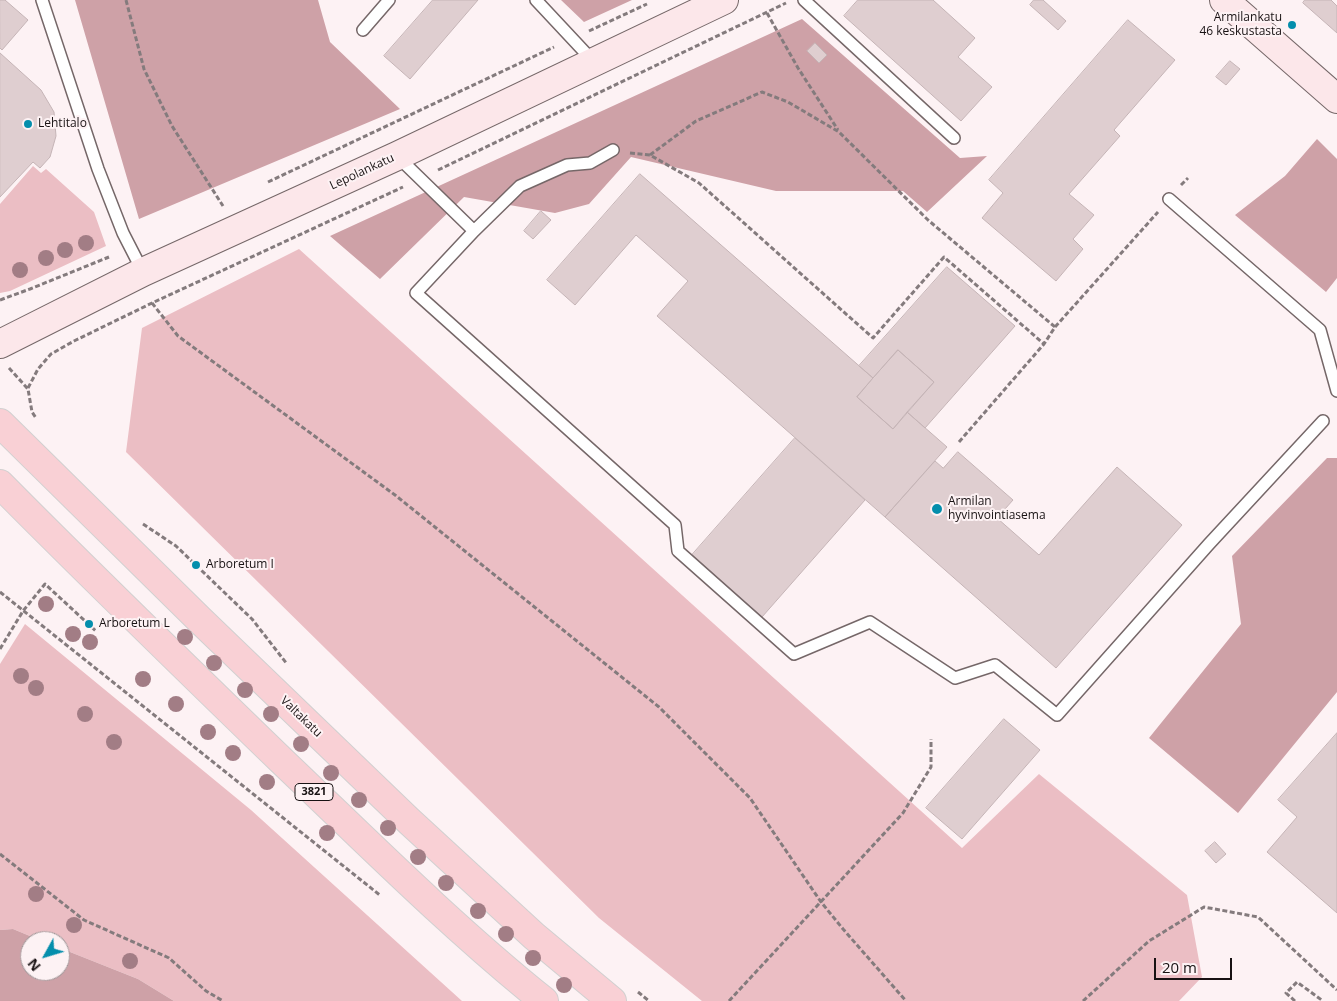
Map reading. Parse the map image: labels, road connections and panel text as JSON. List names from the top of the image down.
{
  "streets": {
    "main road": ["Lepolankatu", "Valtakatu", "3821"]
  },
  "places": [
    "Armilankatu 46 keskustasta",
    "Lehtitalo",
    "Armilan hyvinvointiasema",
    "Arboretum I",
    "Arboretum L"
  ],
  "scale_bar": "20 m",
  "north": "bottom left"
}
